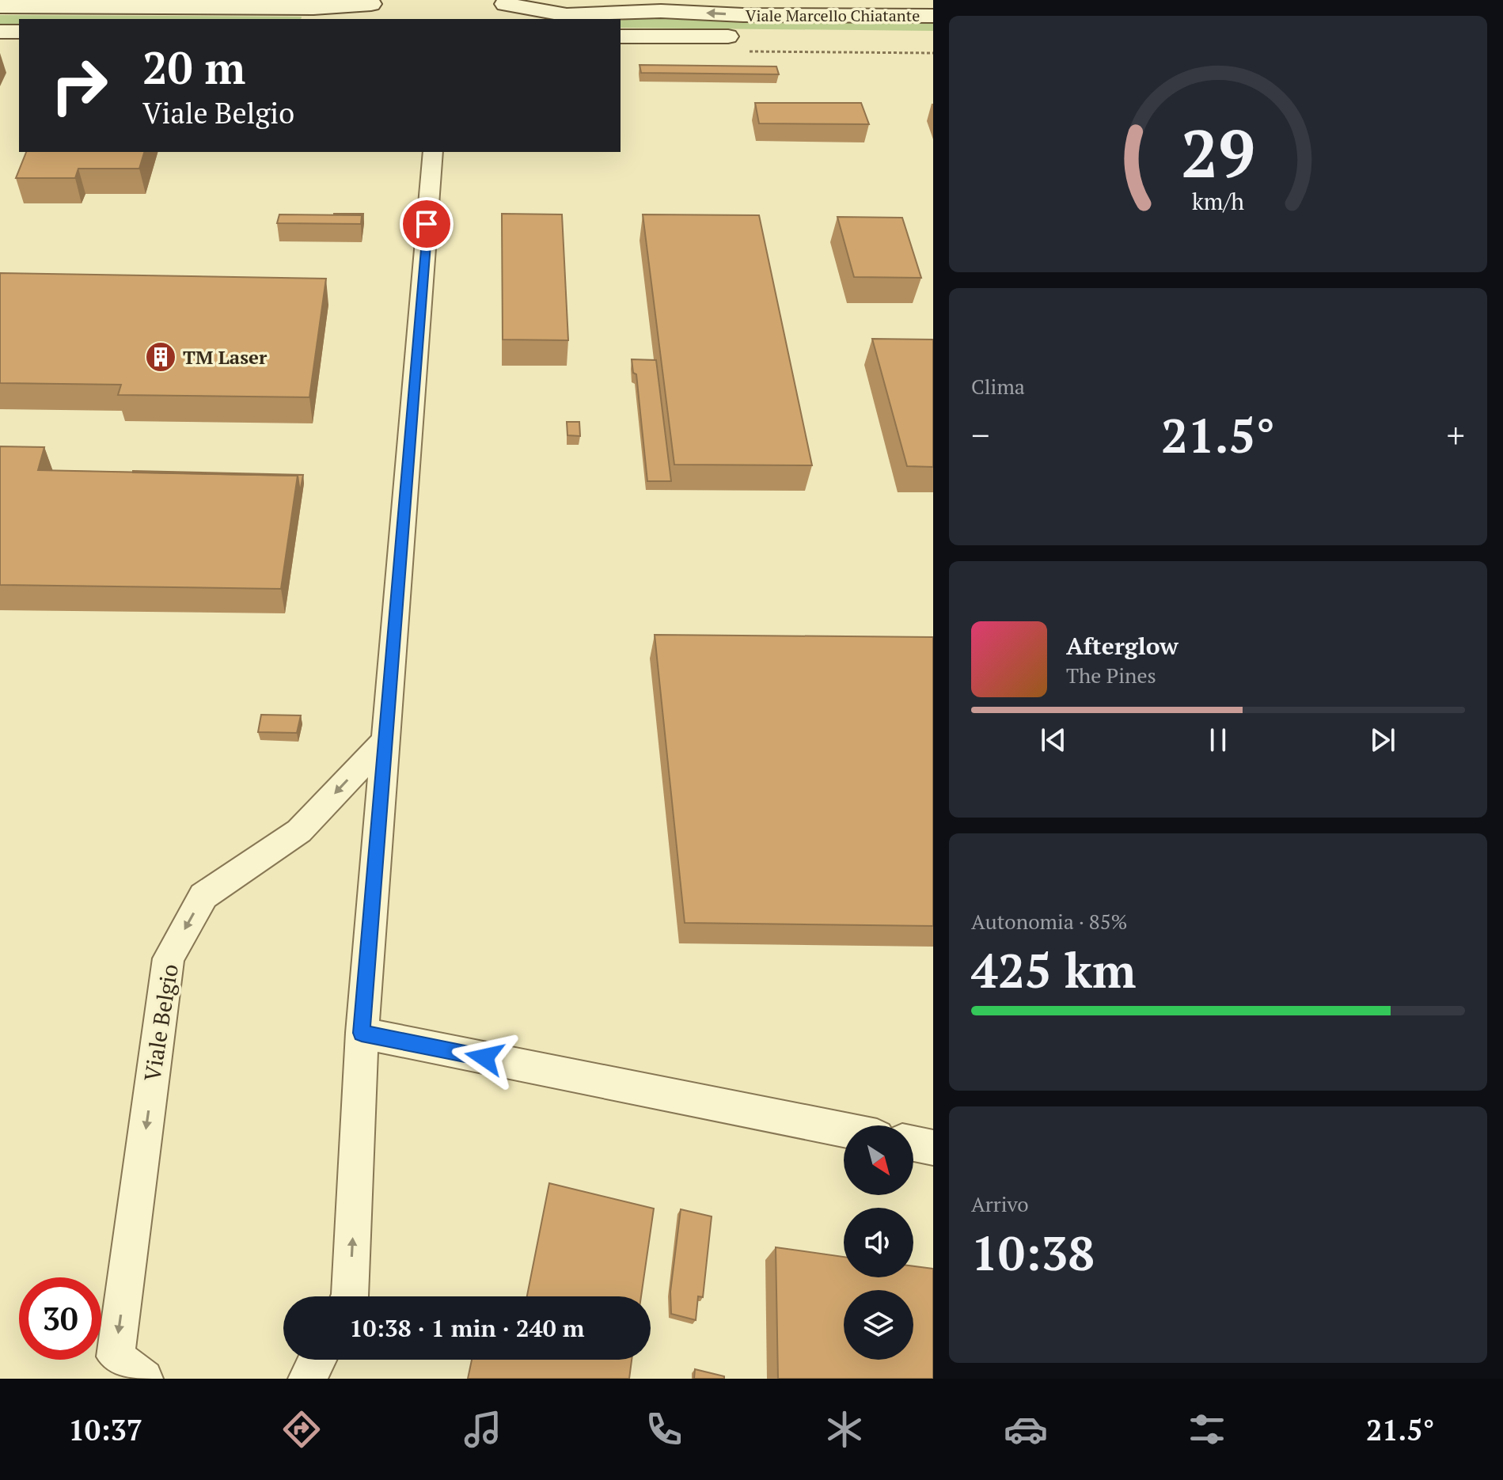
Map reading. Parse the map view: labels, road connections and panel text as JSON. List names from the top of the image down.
{
  "streets": {
    "street": ["Viale Marcello Chiatante", "Viale Belgio"]
  },
  "one_way": ["Viale Marcello Chiatante"],
  "places": {
    "building": ["TM Laser"]
  },
  "north": "bottom right",
  "page": {
    "turn": ["20 m", "Viale Belgio"],
    "tile": [
      "Clima",
      ["Autonomia · 85%", "425 km"],
      ["Arrivo", "10:38"]
    ],
    "heat": ["−", "21.5°", "+"],
    "song": ["Afterglow", "The Pines"],
    "limit": "30",
    "trip": "10:38 · 1 min · 240 m",
    "tabs": ["10:37", "21.5°"],
    "gauge": ["29", "km/h"]
  }
}
